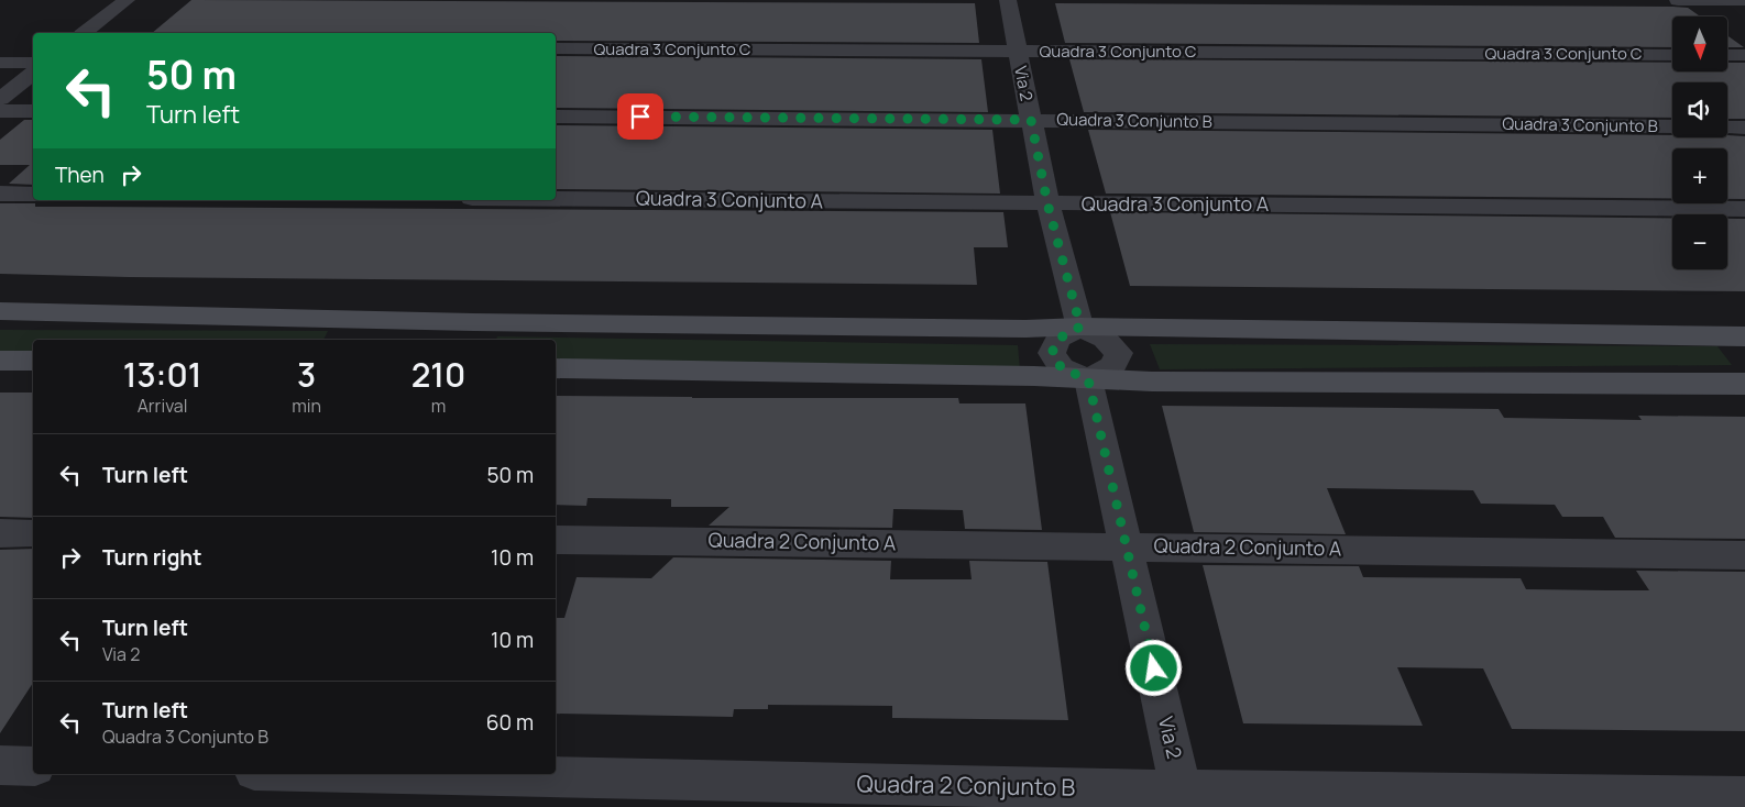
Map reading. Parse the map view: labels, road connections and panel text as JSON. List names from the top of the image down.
{
  "streets": {
    "street": [
      "Quadra 3 Conjunto C",
      "Via 2",
      "Quadra 3 Conjunto B",
      "Quadra 3 Conjunto A",
      "Quadra 2 Conjunto A",
      "Quadra 2 Conjunto B"
    ]
  },
  "crossings": [
    ["Quadra 3 Conjunto C", "Via 2"],
    ["Via 2", "Quadra 3 Conjunto B"],
    ["Via 2", "Quadra 3 Conjunto A"],
    ["Via 2", "Quadra 2 Conjunto A"],
    ["Via 2", "Quadra 2 Conjunto B"]
  ],
  "north": "bottom",
  "page": {
    "map_buttons": ["+", "−"],
    "turn": ["50 m", "Turn left"],
    "then": "Then",
    "eta": [
      "13:01",
      "Arrival",
      "3",
      "min",
      "210",
      "m"
    ],
    "list": [
      {
        "name": "Turn left",
        "value": "50 m"
      },
      {
        "name": "Turn right",
        "value": "10 m"
      },
      {
        "name": "Turn left",
        "note": "Via 2",
        "value": "10 m"
      },
      {
        "name": "Turn left",
        "note": "Quadra 3 Conjunto B",
        "value": "60 m"
      }
    ]
  }
}
